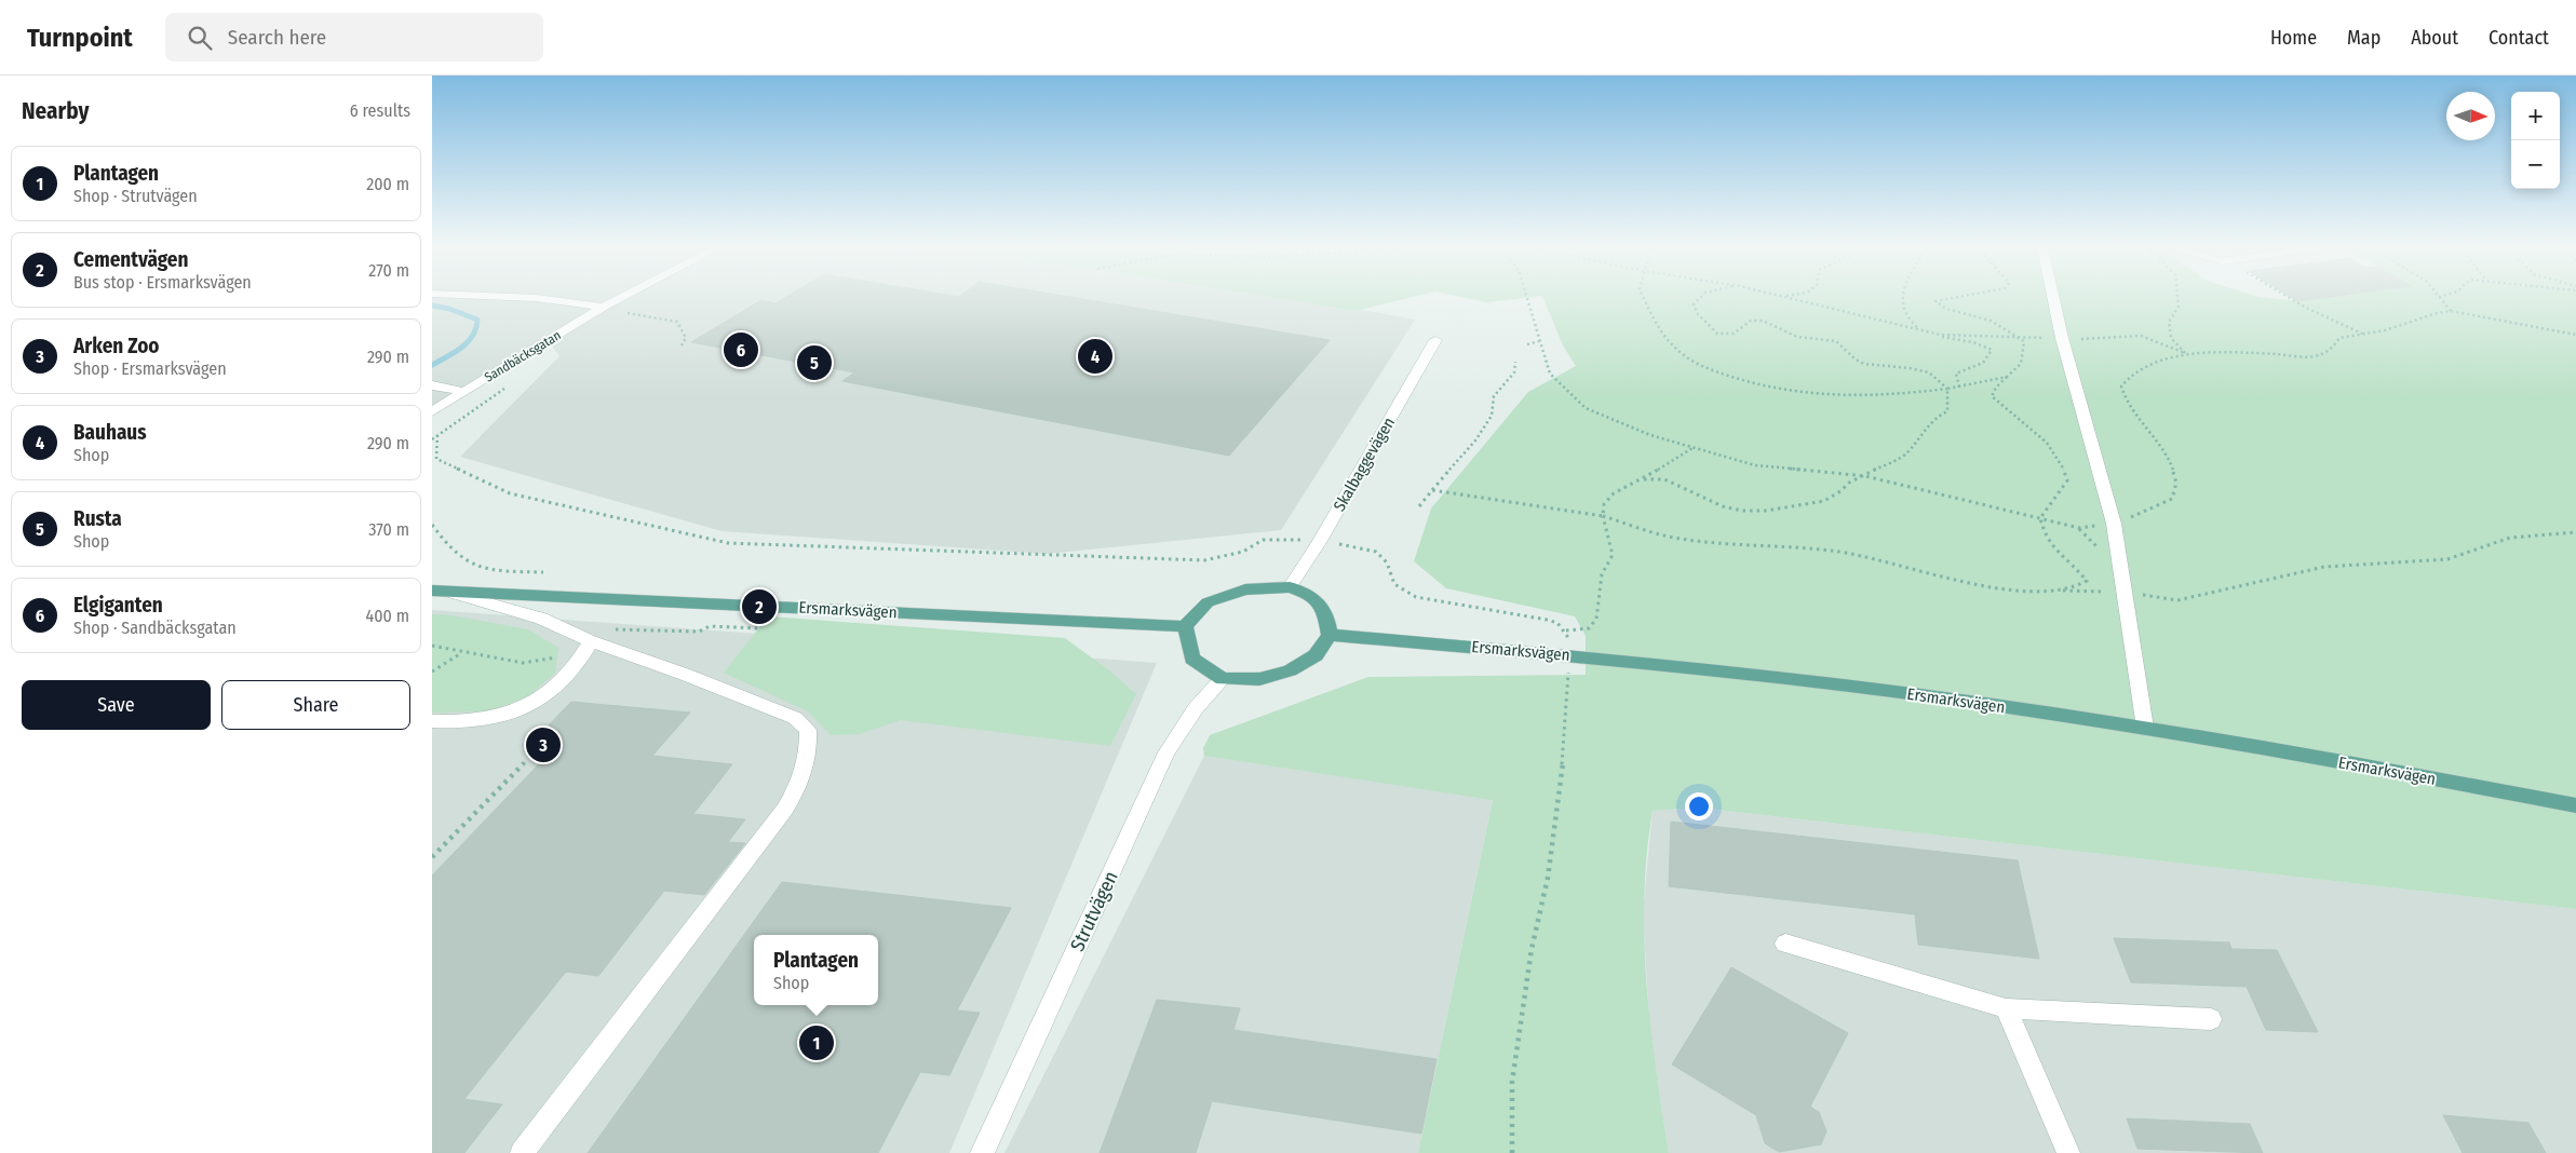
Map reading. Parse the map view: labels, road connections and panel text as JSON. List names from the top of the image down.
{
  "streets": {
    "main road": ["Ersmarksvägen"],
    "street": ["Sandbäcksgatan", "Skalbaggevägen", "Strutvägen"]
  },
  "crossings": [
    ["Skalbaggevägen", "Ersmarksvägen"],
    ["Skalbaggevägen", "Strutvägen"],
    ["Ersmarksvägen", "Strutvägen"]
  ],
  "north": "right",
  "page": {
    "header": "Turnpoint",
    "search": "Search here",
    "nav": [
      "Home",
      "Map",
      "About",
      "Contact"
    ],
    "heading": ["Nearby", "6 results"],
    "map_buttons": ["+", "−"],
    "list": [
      {
        "mark": "1",
        "name": "Plantagen",
        "note": "Shop · Strutvägen",
        "value": "200 m"
      },
      {
        "mark": "2",
        "name": "Cementvägen",
        "note": "Bus stop · Ersmarksvägen",
        "value": "270 m"
      },
      {
        "mark": "3",
        "name": "Arken Zoo",
        "note": "Shop · Ersmarksvägen",
        "value": "290 m"
      },
      {
        "mark": "4",
        "name": "Bauhaus",
        "note": "Shop",
        "value": "290 m"
      },
      {
        "mark": "5",
        "name": "Rusta",
        "note": "Shop",
        "value": "370 m"
      },
      {
        "mark": "6",
        "name": "Elgiganten",
        "note": "Shop · Sandbäcksgatan",
        "value": "400 m"
      }
    ],
    "pins": [
      "6",
      "4",
      "5",
      "2",
      "3",
      "1"
    ],
    "buttons": ["Save", "Share"],
    "popup": ["Plantagen", "Shop"]
  }
}
